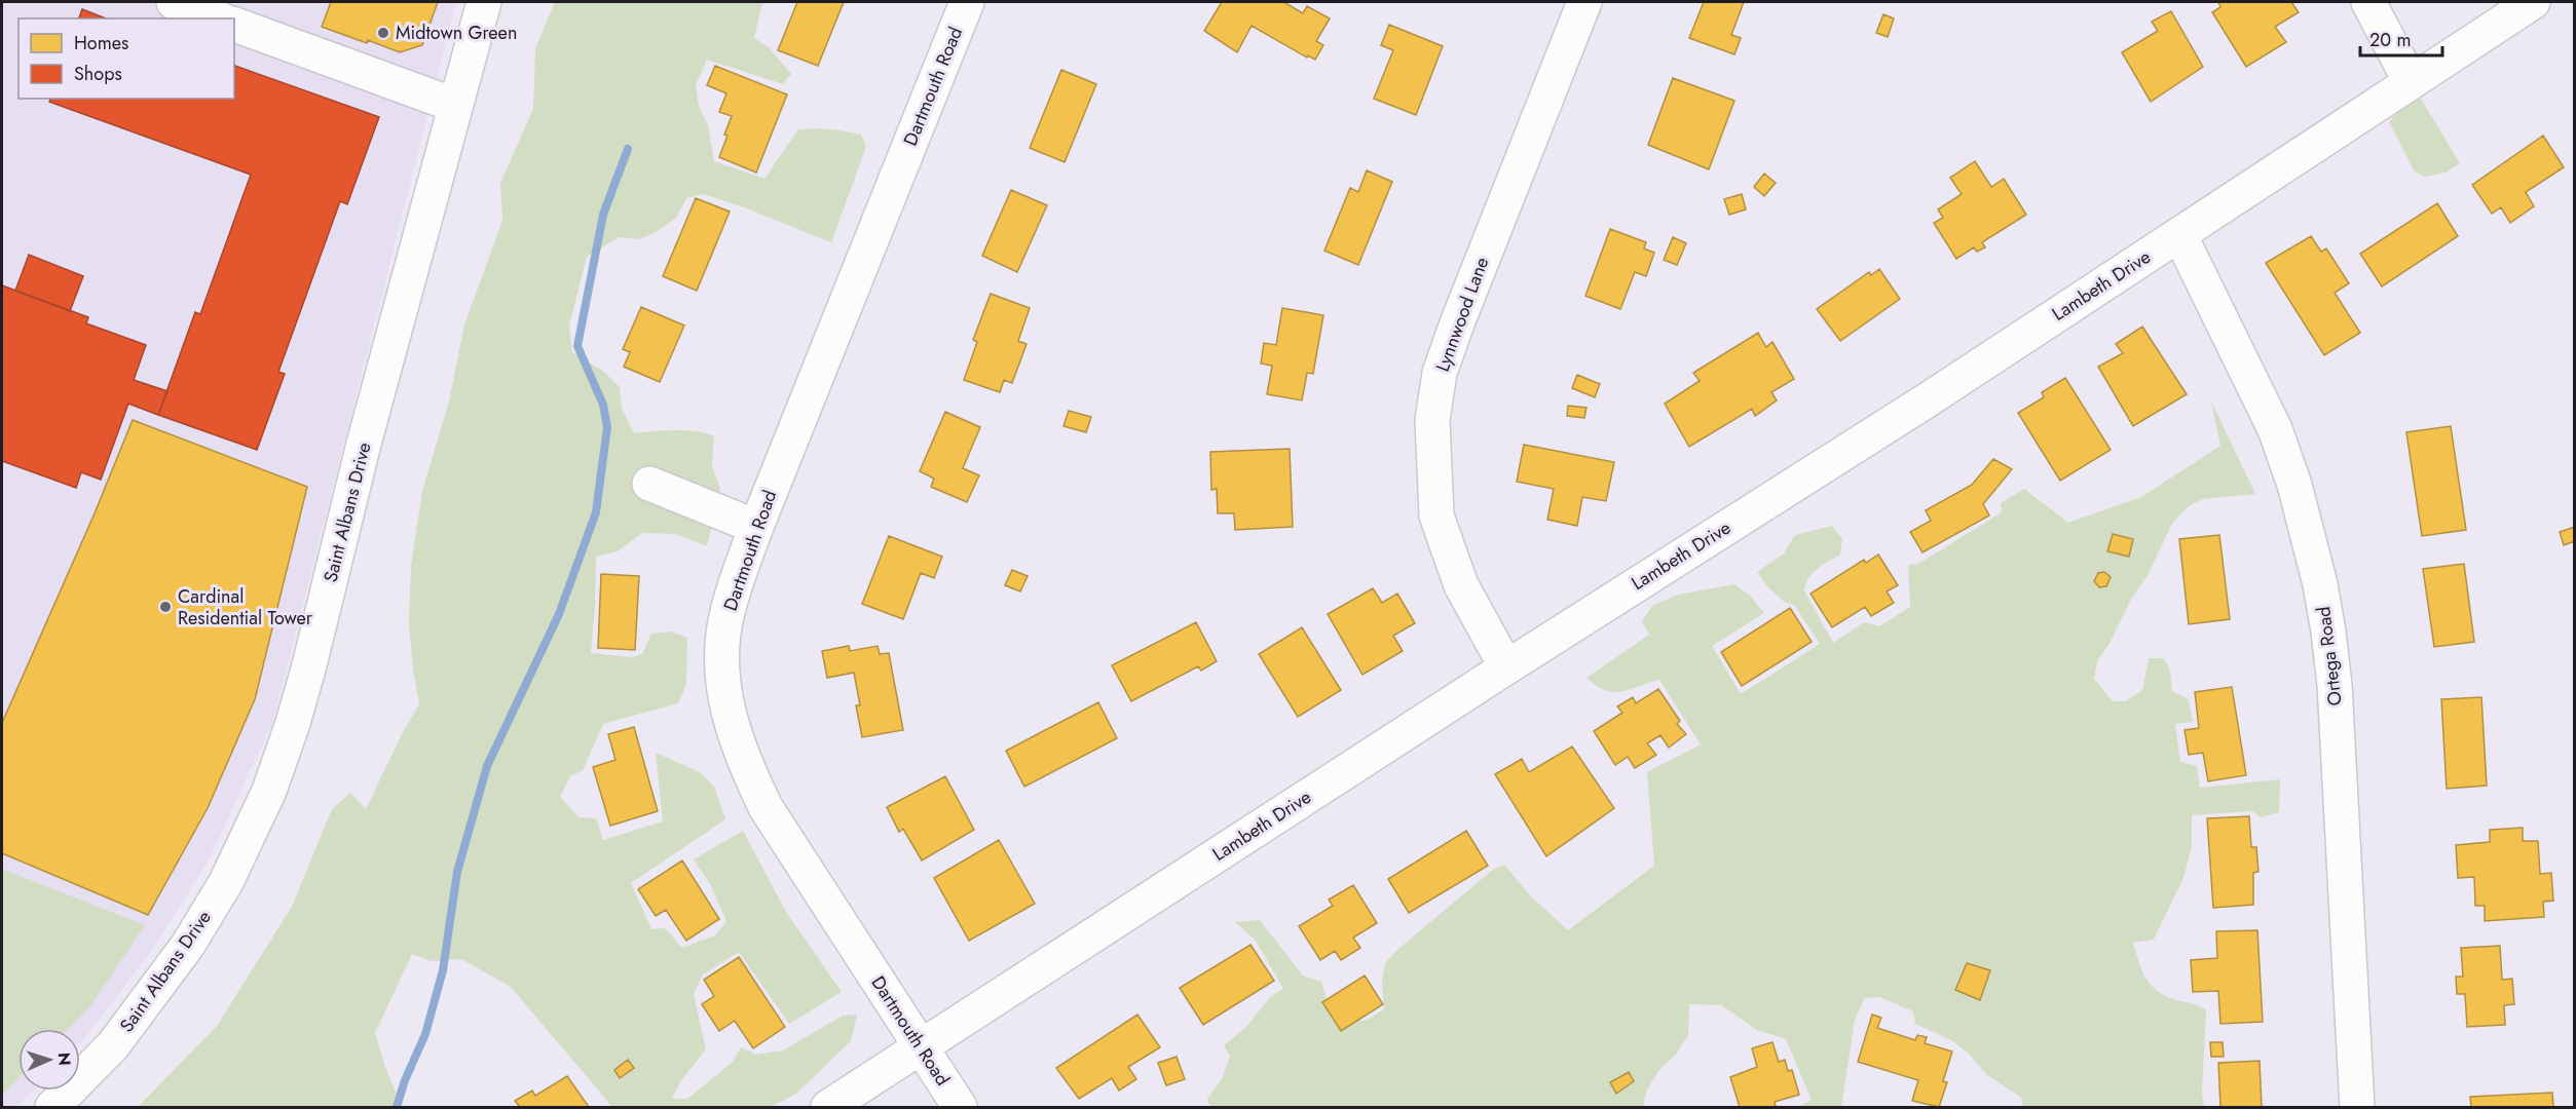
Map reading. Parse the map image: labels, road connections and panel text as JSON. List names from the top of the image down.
{
  "streets": {
    "street": [
      "Dartmouth Road",
      "Lambeth Drive",
      "Lynnwood Lane",
      "Saint Albans Drive",
      "Ortega Road"
    ]
  },
  "crossings": [
    ["Dartmouth Road", "Lambeth Drive"],
    ["Lambeth Drive", "Lynnwood Lane"],
    ["Lambeth Drive", "Ortega Road"]
  ],
  "places": ["Midtown Green", "Cardinal Residential Tower"],
  "legend": ["Homes", "Shops"],
  "scale_bar": "20 m",
  "north": "right"
}
